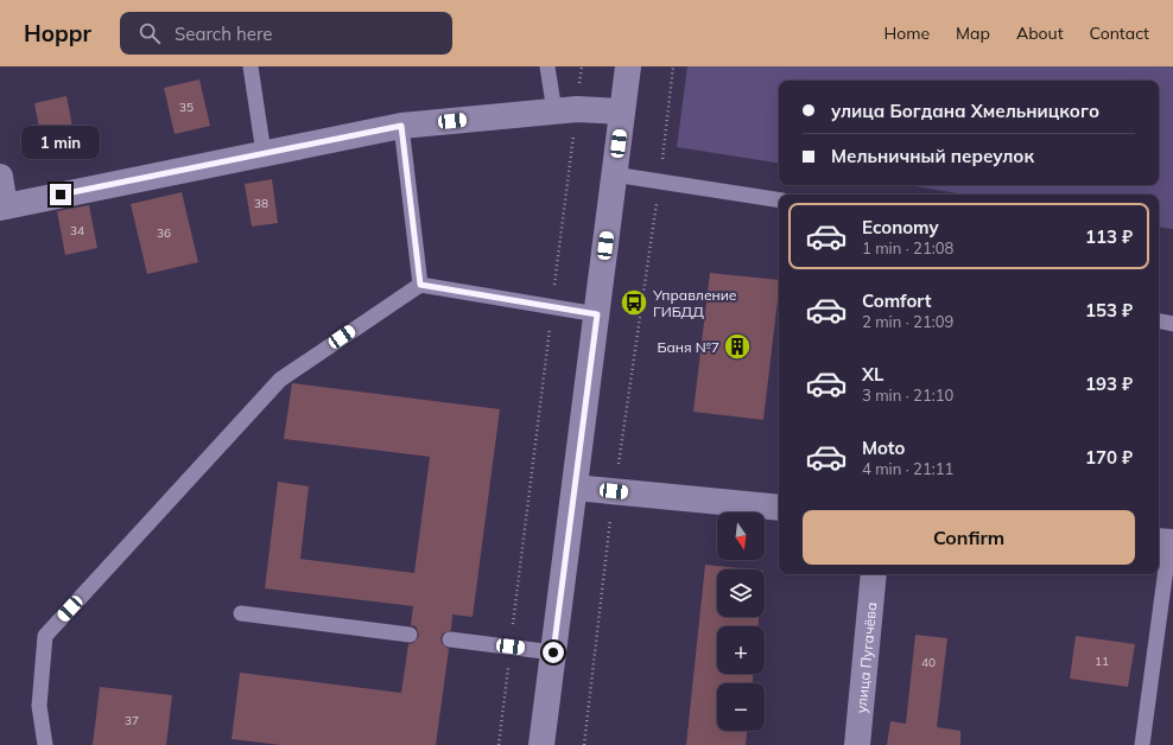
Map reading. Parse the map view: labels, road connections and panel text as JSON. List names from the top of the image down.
{
  "streets": {
    "street": ["улица Пугачёва"]
  },
  "places": {
    "bus stop": ["Управление ГИБДД"],
    "building": ["Баня №7"]
  },
  "house_numbers": [
    "35",
    "38",
    "34",
    "36",
    "11",
    "40",
    "37"
  ],
  "north": "bottom",
  "page": {
    "header": "Hoppr",
    "search": "Search here",
    "nav": [
      "Home",
      "Map",
      "About",
      "Contact"
    ],
    "banner": ["улица Богдана Хмельницкого", "Мельничный переулок"],
    "bubble": "1 min",
    "list": [
      {
        "name": "Economy",
        "note": "1 min · 21:08",
        "value": "113 ₽"
      },
      {
        "name": "Comfort",
        "note": "2 min · 21:09",
        "value": "153 ₽"
      },
      {
        "name": "XL",
        "note": "3 min · 21:10",
        "value": "193 ₽"
      },
      {
        "name": "Moto",
        "note": "4 min · 21:11",
        "value": "170 ₽"
      }
    ],
    "buttons": "Confirm",
    "map_buttons": ["+", "−"]
  }
}
